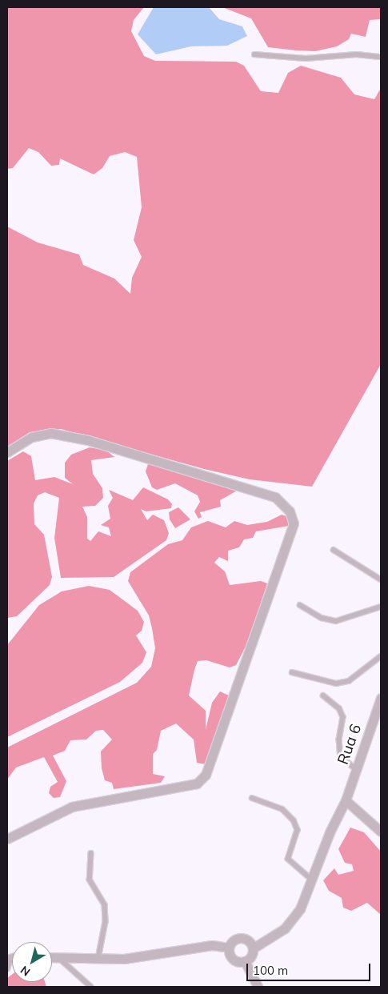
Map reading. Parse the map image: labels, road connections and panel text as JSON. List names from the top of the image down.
{
  "streets": {
    "street": ["Rua 6"]
  },
  "scale_bar": "100 m",
  "north": "bottom left"
}
